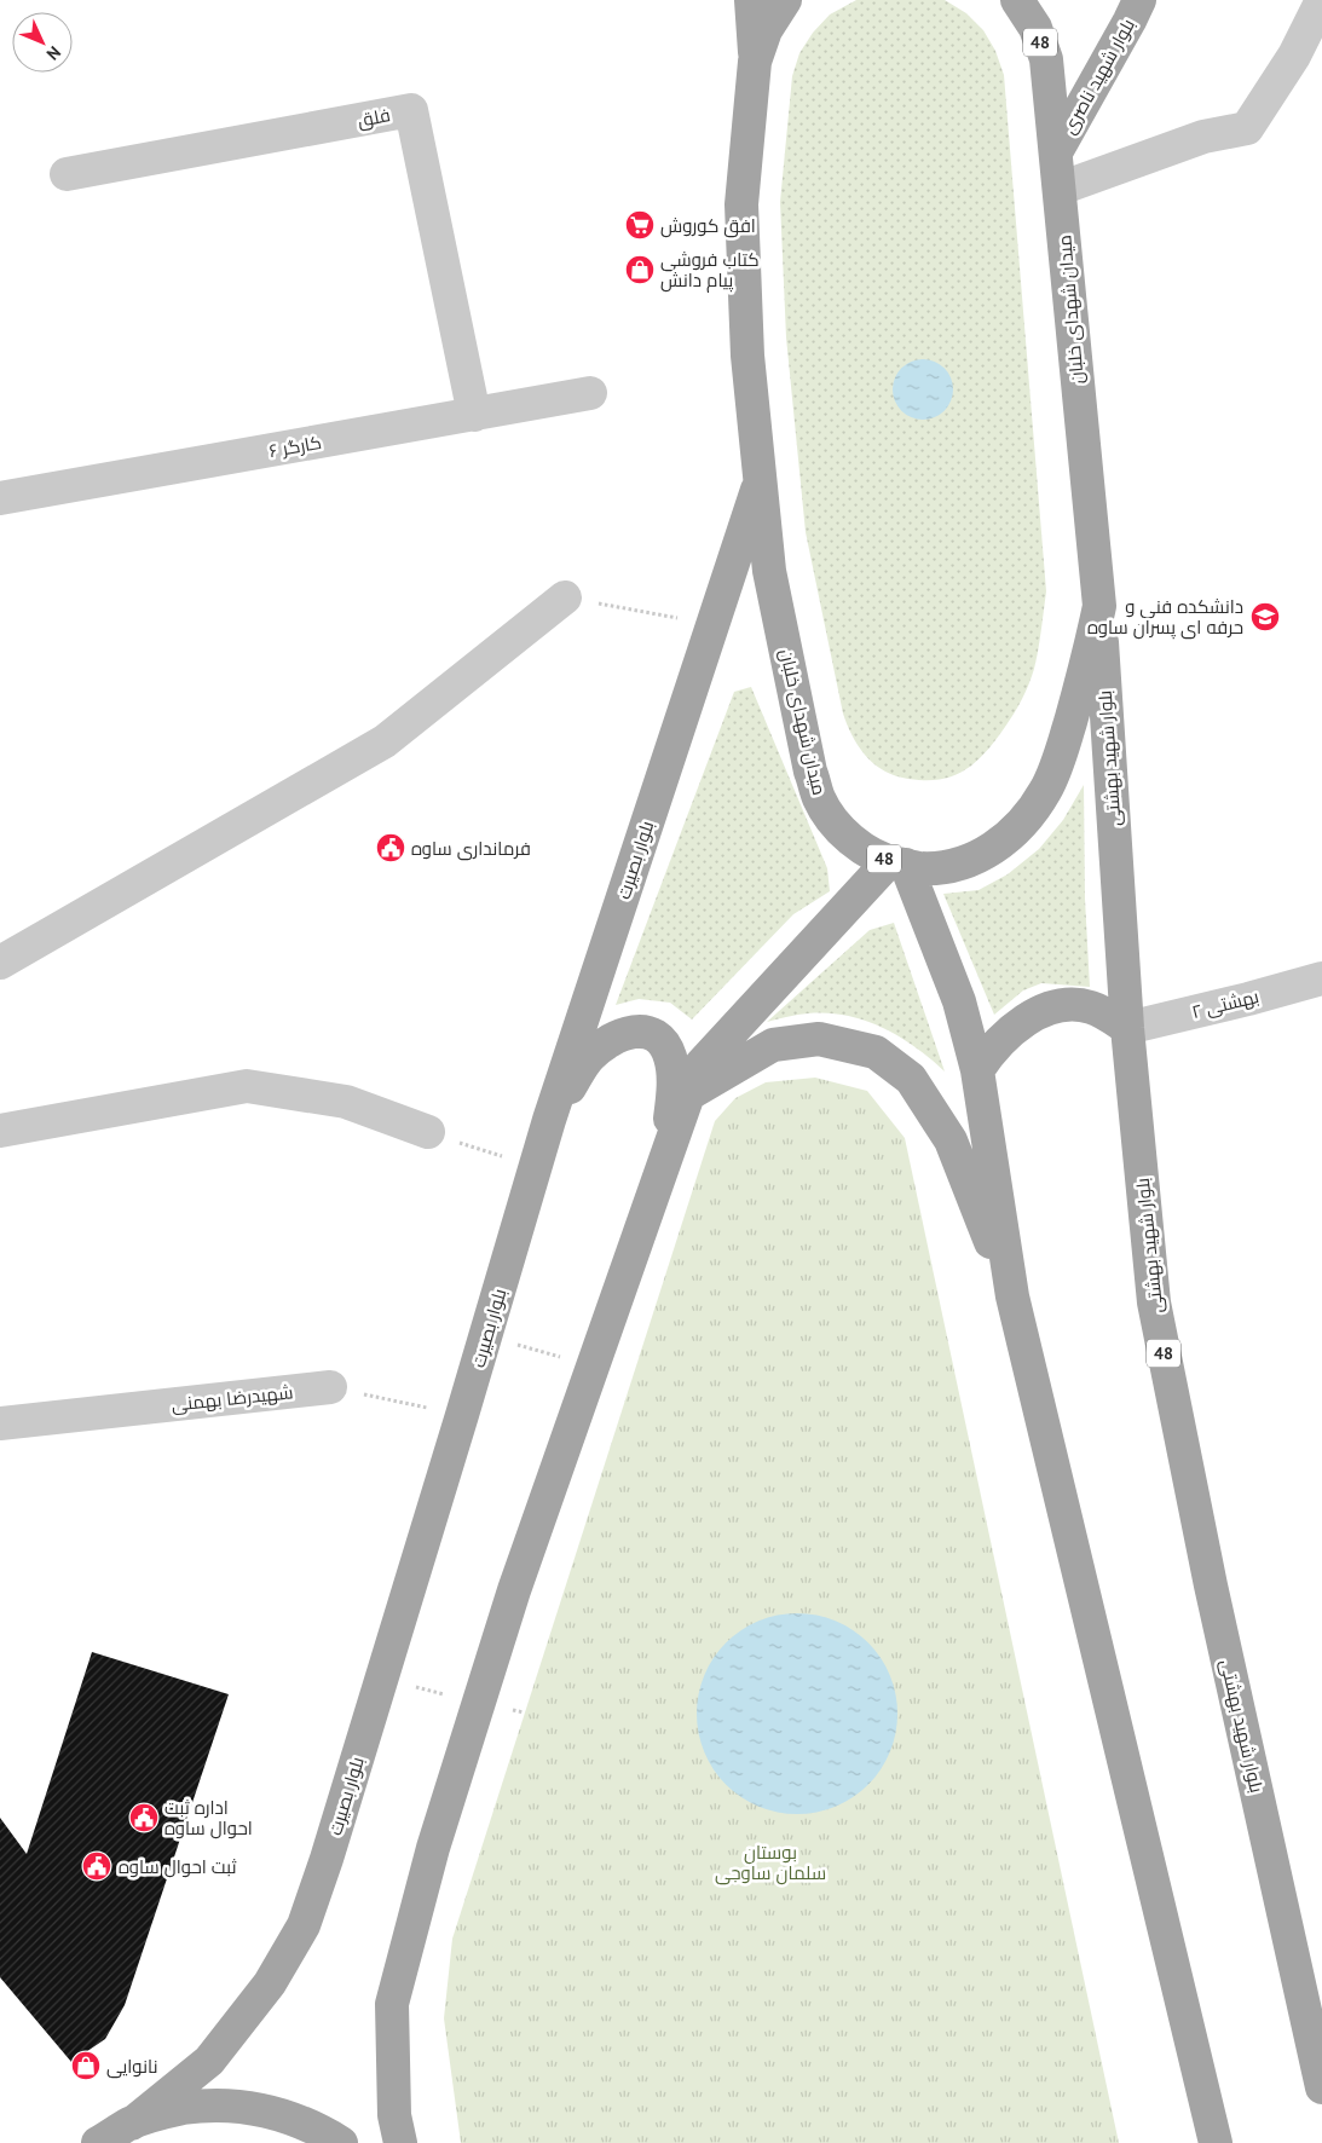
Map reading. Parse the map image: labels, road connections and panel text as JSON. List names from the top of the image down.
{
  "streets": {
    "main road": [
      "48",
      "بلوار شهید ناصری",
      "میدان شهدای خلبان",
      "بلوار شهید بهشتی",
      "بلوار بصیرت"
    ],
    "street": [
      "فلق",
      "کارگر ۶",
      "بهشتی ۲",
      "شهیدرضا بهمنی"
    ]
  },
  "crossings": [
    ["48", "میدان شهدای خلبان"],
    ["بلوار شهید ناصری", "میدان شهدای خلبان"],
    ["فلق", "کارگر ۶"],
    ["میدان شهدای خلبان", "بلوار شهید بهشتی"],
    ["میدان شهدای خلبان", "بلوار بصیرت"],
    ["بلوار شهید بهشتی", "بهشتی ۲"]
  ],
  "parks": ["بوستان سلمان ساوجی"],
  "places": {
    "supermarket": ["افق کوروش"],
    "shop": ["کتاب فروشی پیام دانش", "نانوایی"],
    "school or university": ["دانشکده فنی و حرفه ای پسران ساوه"],
    "public building": ["فرمانداری ساوه", "اداره ثبت احوال ساوه", "ثبت احوال ساوه"]
  },
  "north": "bottom right"
}
